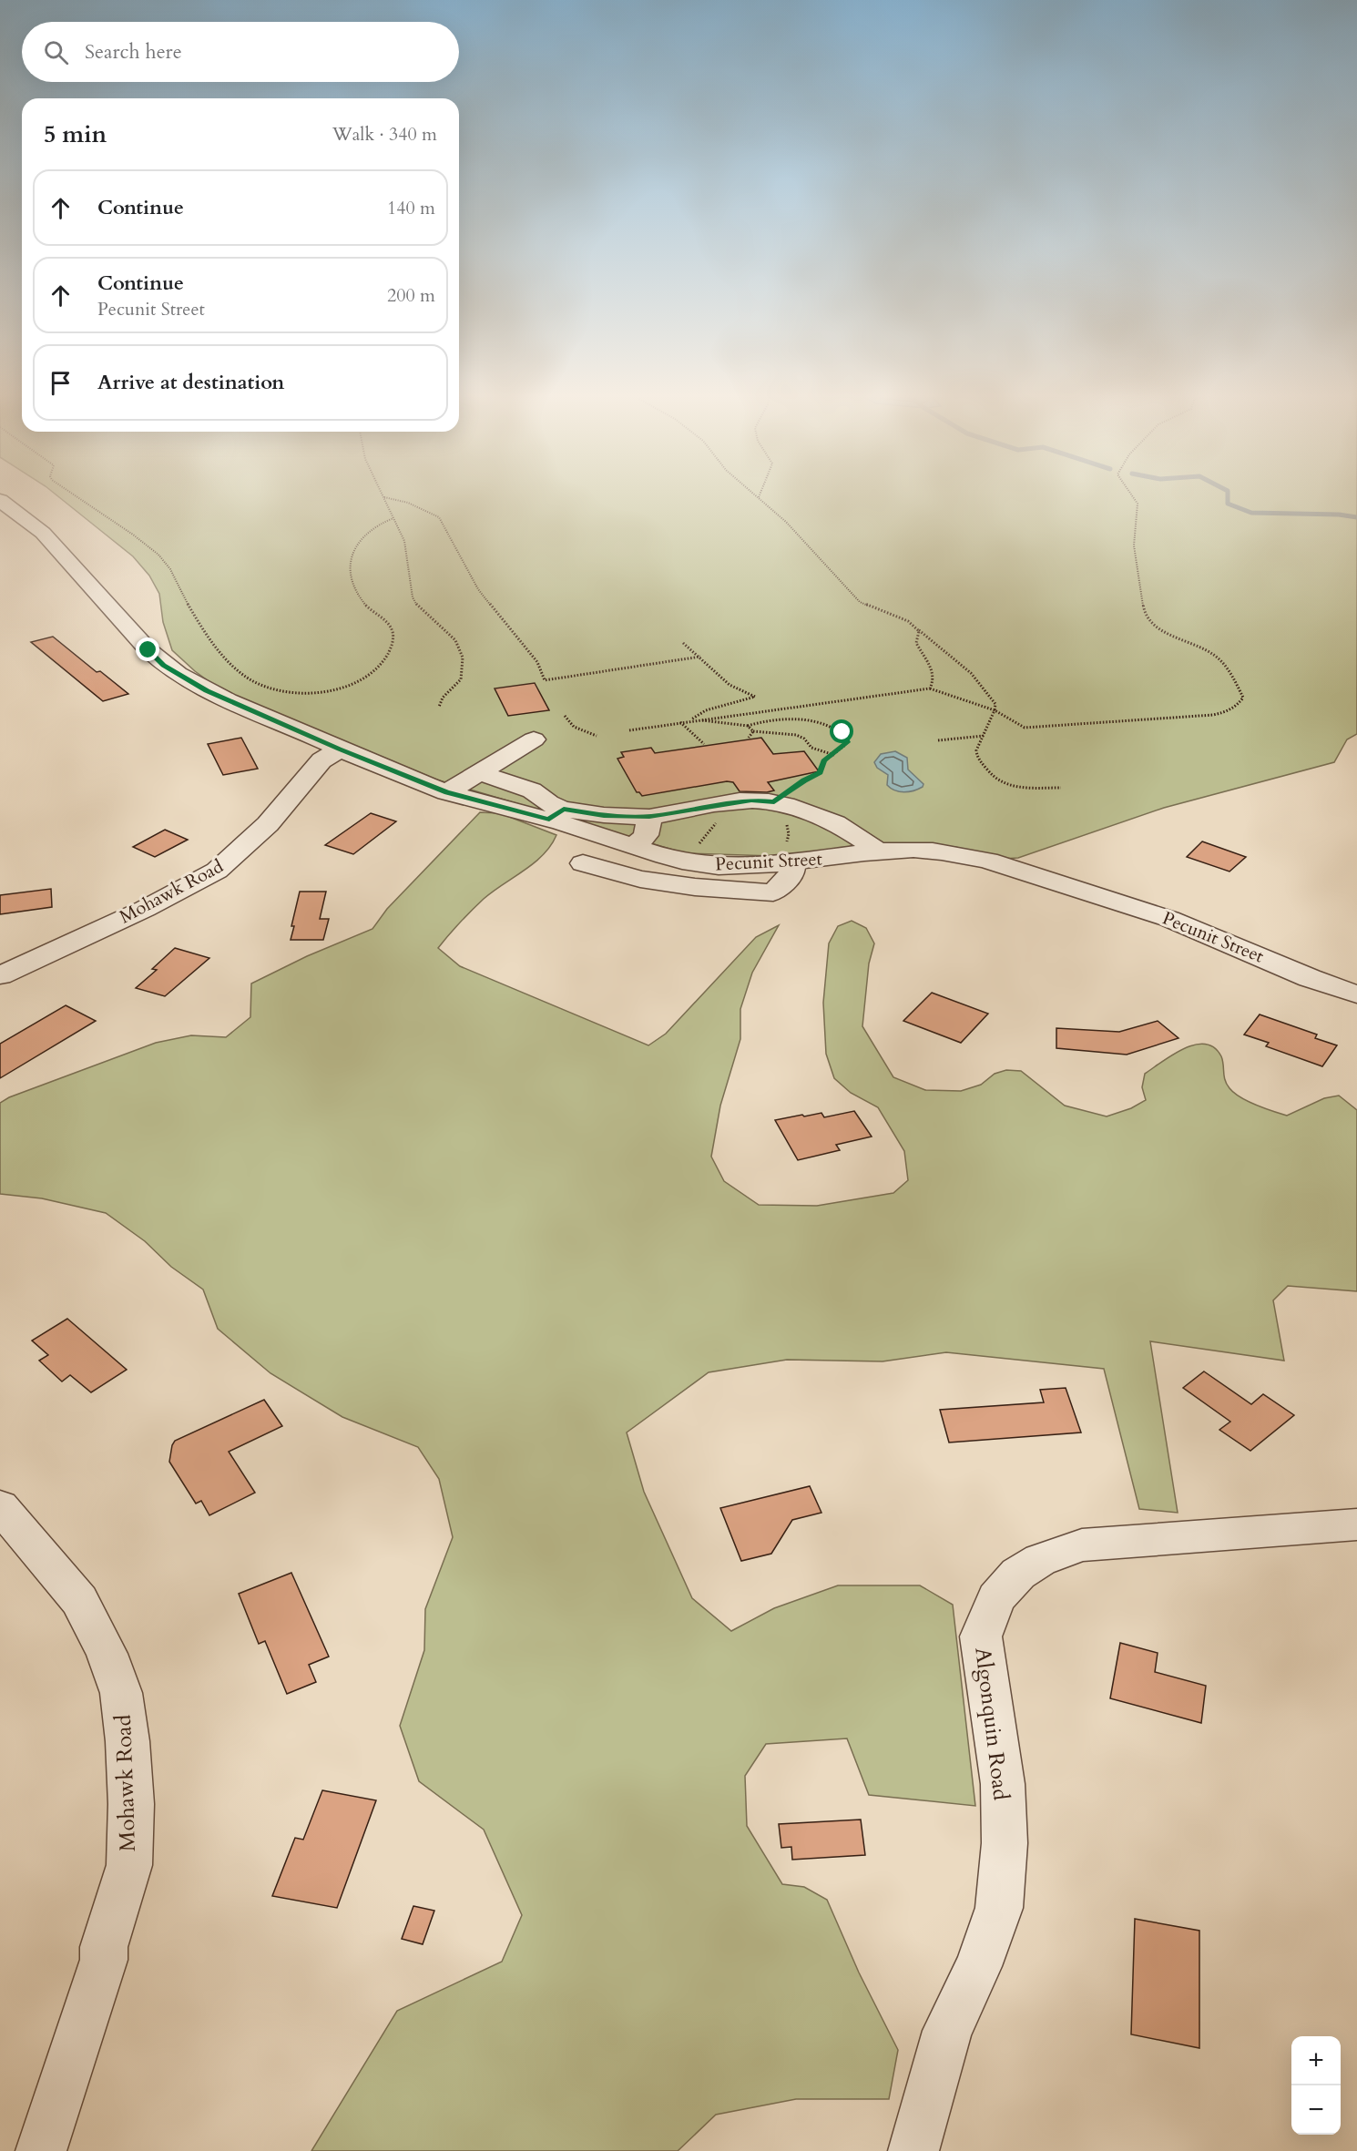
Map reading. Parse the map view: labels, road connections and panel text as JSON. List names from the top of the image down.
{
  "streets": {
    "street": ["Pecunit Street", "Mohawk Road", "Algonquin Road"]
  },
  "crossings": [
    ["Pecunit Street", "Mohawk Road"]
  ],
  "page": {
    "search": "Search here",
    "heading": ["5 min", "Walk · 340 m"],
    "list": [
      ["Continue", "140 m"],
      ["Continue", "Pecunit Street", "200 m"],
      "Arrive at destination"
    ],
    "map_buttons": ["+", "−"]
  }
}
